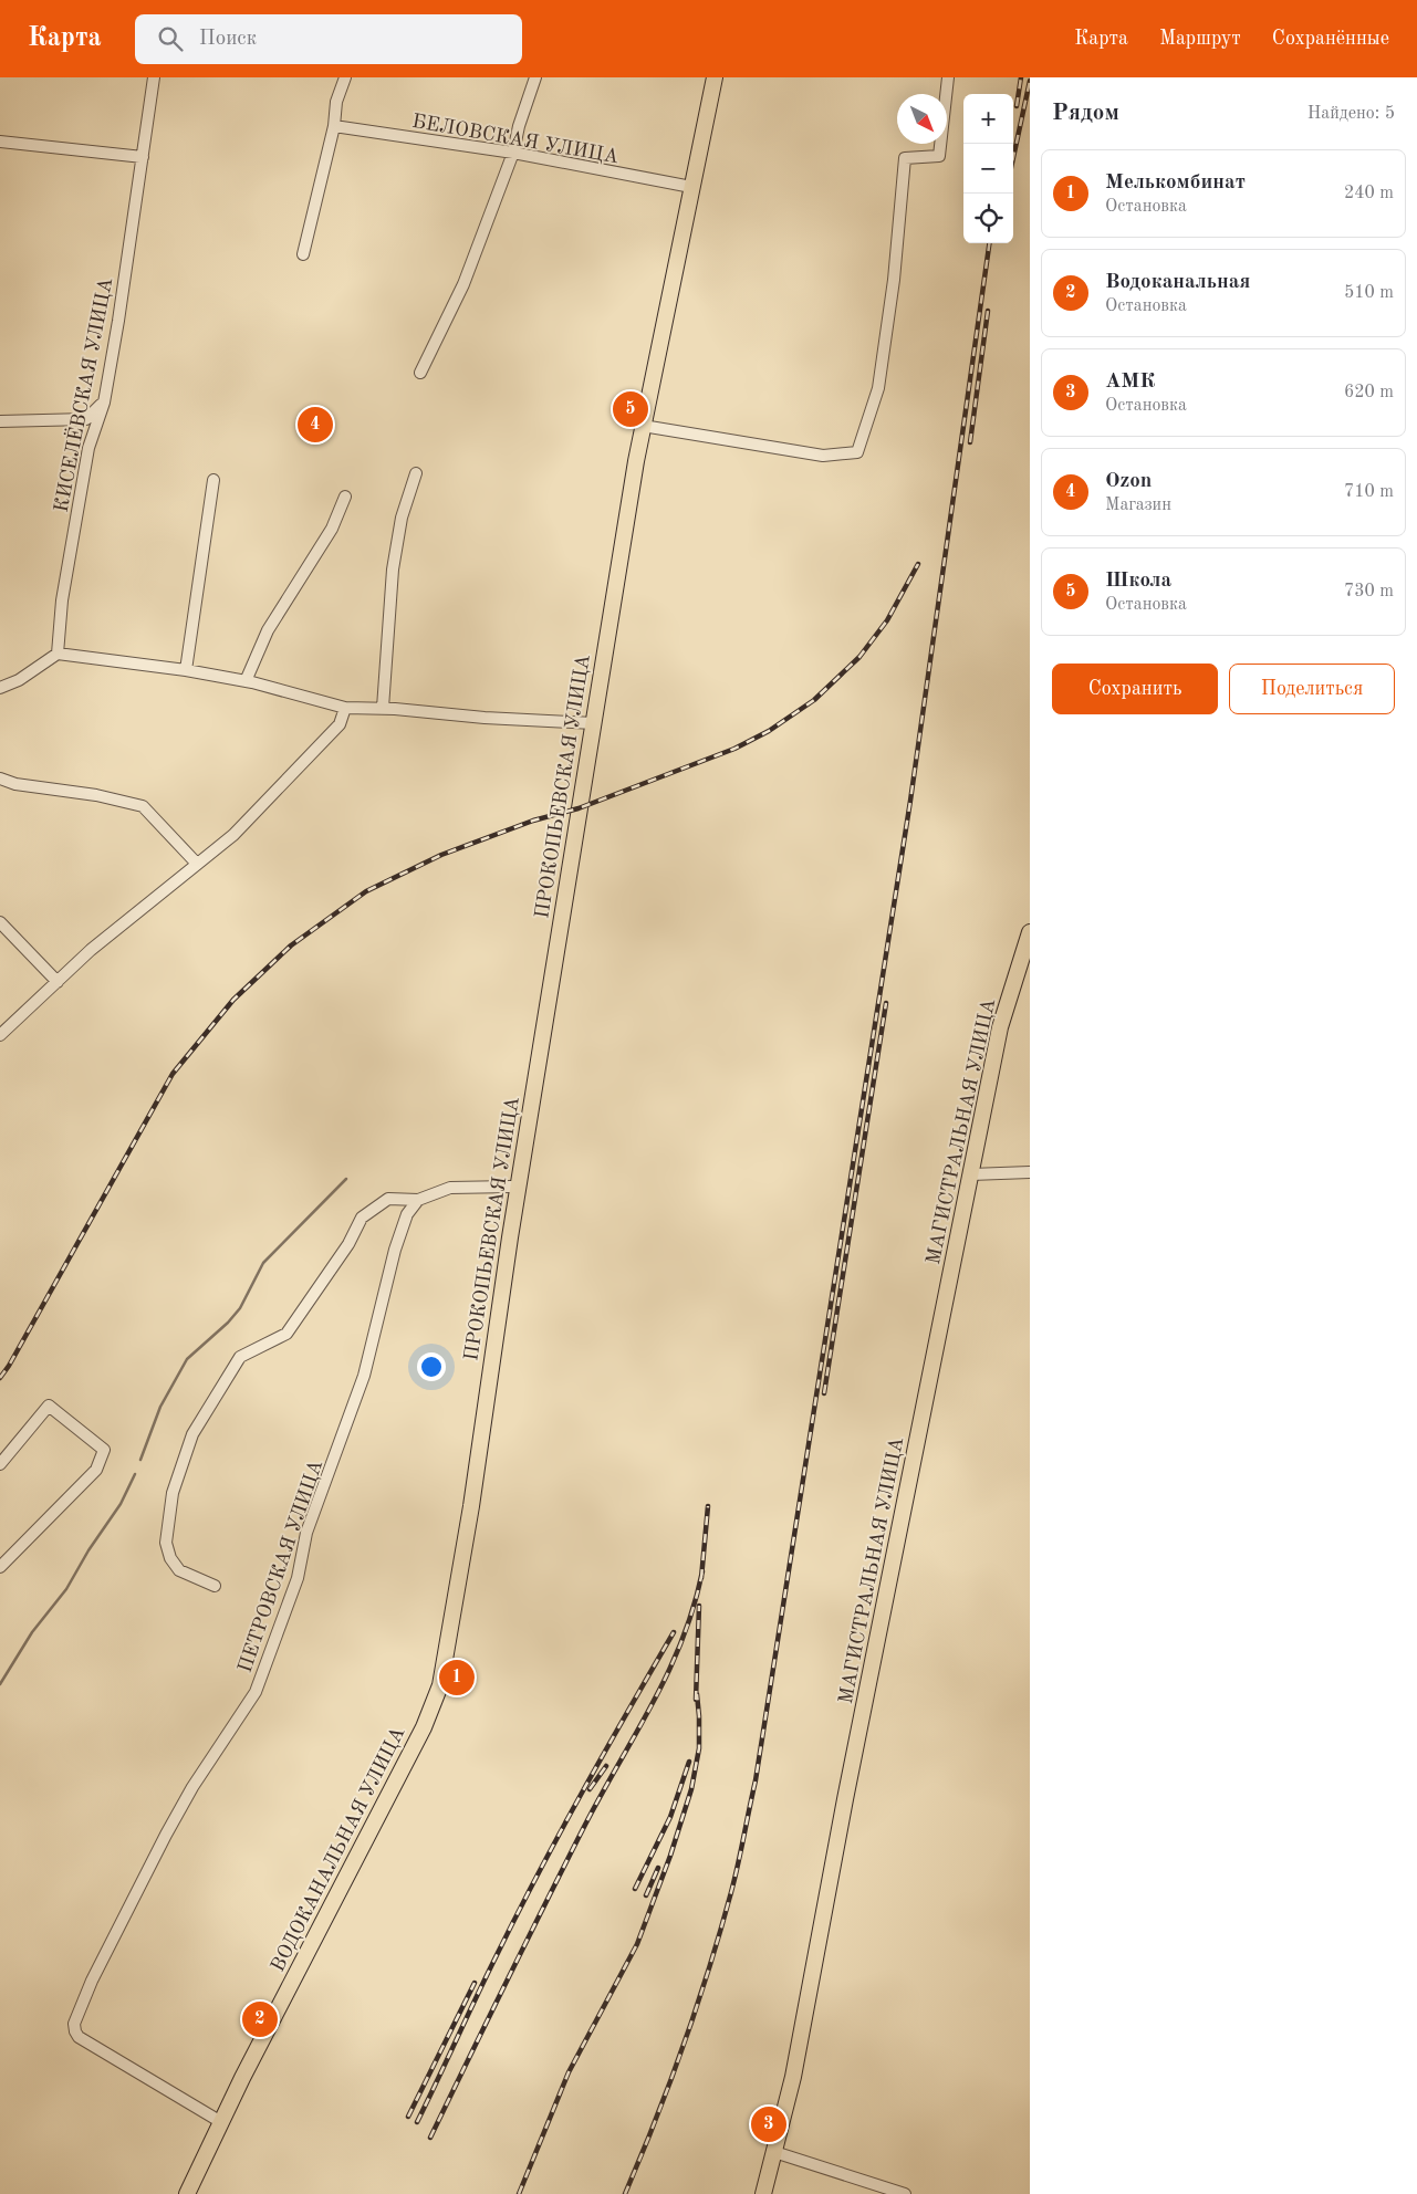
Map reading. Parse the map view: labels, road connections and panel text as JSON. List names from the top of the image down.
{
  "streets": {
    "main road": ["ПРОКОПЬЕВСКАЯ УЛИЦА", "МАГИСТРАЛЬНАЯ УЛИЦА", "ВОДОКАНАЛЬНАЯ УЛИЦА"],
    "street": ["БЕЛОВСКАЯ УЛИЦА", "КИСЕЛЁВСКАЯ УЛИЦА", "ПЕТРОВСКАЯ УЛИЦА"]
  },
  "crossings": [
    ["БЕЛОВСКАЯ УЛИЦА", "ПРОКОПЬЕВСКАЯ УЛИЦА"],
    ["ПРОКОПЬЕВСКАЯ УЛИЦА", "ВОДОКАНАЛЬНАЯ УЛИЦА"],
    ["ПЕТРОВСКАЯ УЛИЦА", "ВОДОКАНАЛЬНАЯ УЛИЦА"]
  ],
  "north": "bottom right",
  "page": {
    "header": "Карта",
    "search": "Поиск",
    "nav": ["Карта", "Маршрут", "Сохранённые"],
    "heading": ["Рядом", "Найдено: 5"],
    "map_buttons": ["+", "−"],
    "list": [
      {
        "mark": "1",
        "name": "Мелькомбинат",
        "note": "Остановка",
        "value": "240 m"
      },
      {
        "mark": "2",
        "name": "Водоканальная",
        "note": "Остановка",
        "value": "510 m"
      },
      {
        "mark": "3",
        "name": "АМК",
        "note": "Остановка",
        "value": "620 m"
      },
      {
        "mark": "4",
        "name": "Ozon",
        "note": "Магазин",
        "value": "710 m"
      },
      {
        "mark": "5",
        "name": "Школа",
        "note": "Остановка",
        "value": "730 m"
      }
    ],
    "pins": [
      "5",
      "4",
      "1",
      "2",
      "3"
    ],
    "buttons": ["Сохранить", "Поделиться"]
  }
}
